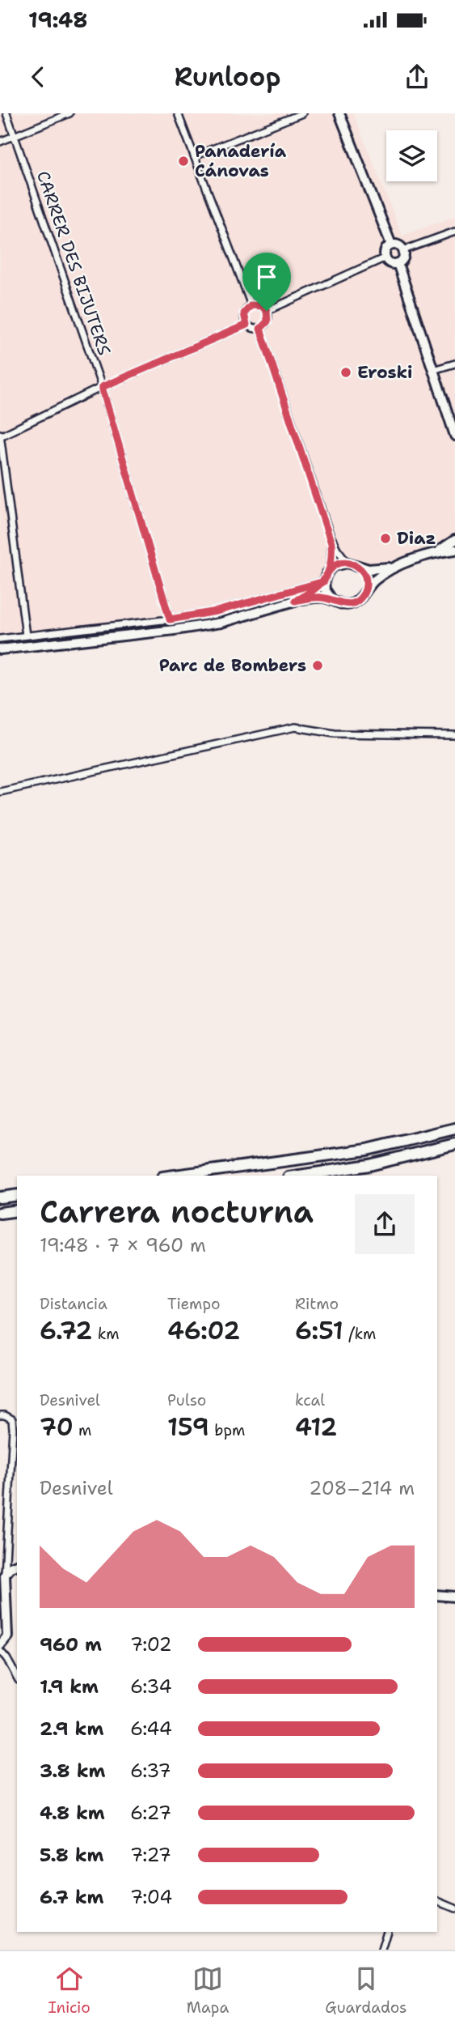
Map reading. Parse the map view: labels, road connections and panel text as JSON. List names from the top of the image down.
{
  "streets": {
    "street": ["CARRER DES BIJUTERS"]
  },
  "places": [
    "Panadería Cánovas",
    "Eroski",
    "Diaz",
    "Parc de Bombers"
  ],
  "page": {
    "status": "19:48",
    "header": "Runloop",
    "heading": ["Carrera nocturna", "19:48 · 7 × 960 m"],
    "stats": [
      ["Distancia", "6.72 km"],
      ["Tiempo", "46:02"],
      ["Ritmo", "6:51 /km"],
      ["Desnivel", "70 m"],
      ["Pulso", "159 bpm"],
      ["kcal", "412"]
    ],
    "chart": ["Desnivel", "208–214 m"],
    "list": [
      {
        "name": "960 m",
        "note": "7:02"
      },
      {
        "name": "1.9 km",
        "note": "6:34"
      },
      {
        "name": "2.9 km",
        "note": "6:44"
      },
      {
        "name": "3.8 km",
        "note": "6:37"
      },
      {
        "name": "4.8 km",
        "note": "6:27"
      },
      {
        "name": "5.8 km",
        "note": "7:27"
      },
      {
        "name": "6.7 km",
        "note": "7:04"
      }
    ],
    "tabs": ["Inicio", "Mapa", "Guardados"]
  }
}
